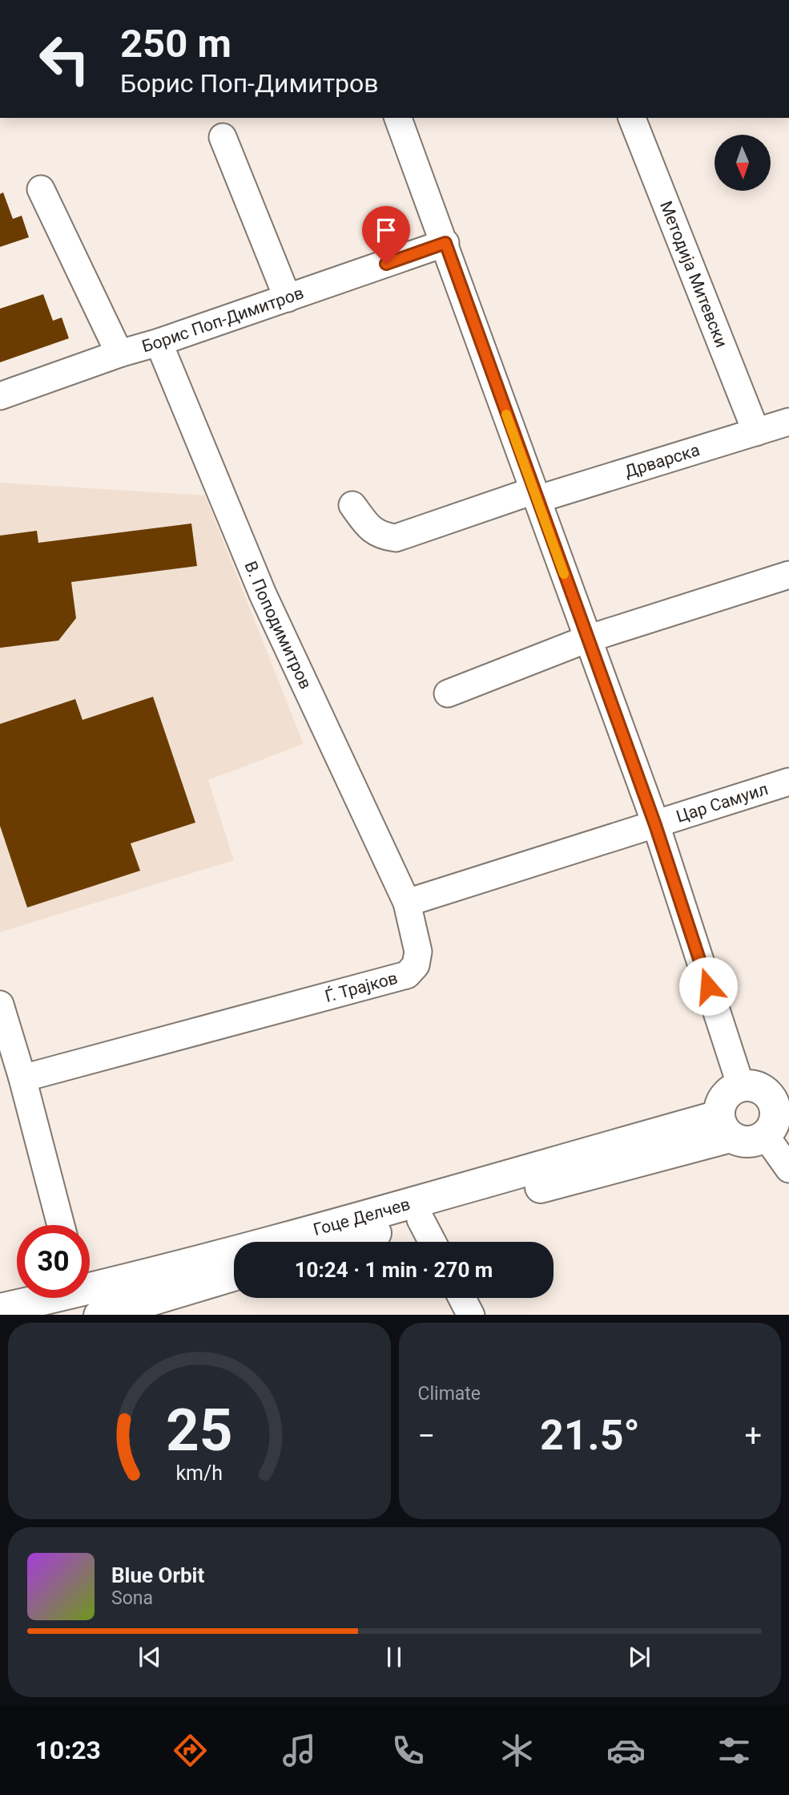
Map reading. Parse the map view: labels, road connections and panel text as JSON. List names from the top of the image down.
{
  "streets": {
    "main road": ["Гоце Делчев"],
    "street": [
      "Методија Митевски",
      "Борис Поп-Димитров",
      "Дрварска",
      "В. Поподимитров",
      "Цар Самуил",
      "Ѓ. Трајков"
    ]
  },
  "crossings": [
    ["Методија Митевски", "Дрварска"],
    ["Борис Поп-Димитров", "В. Поподимитров"],
    ["В. Поподимитров", "Ѓ. Трајков"]
  ],
  "north": "bottom",
  "page": {
    "turn": ["250 m", "Борис Поп-Димитров"],
    "limit": "30",
    "trip": "10:24 · 1 min · 270 m",
    "tile": "Climate",
    "heat": ["−", "21.5°", "+"],
    "song": ["Blue Orbit", "Sona"],
    "tabs": "10:23",
    "gauge": ["25", "km/h"]
  }
}
